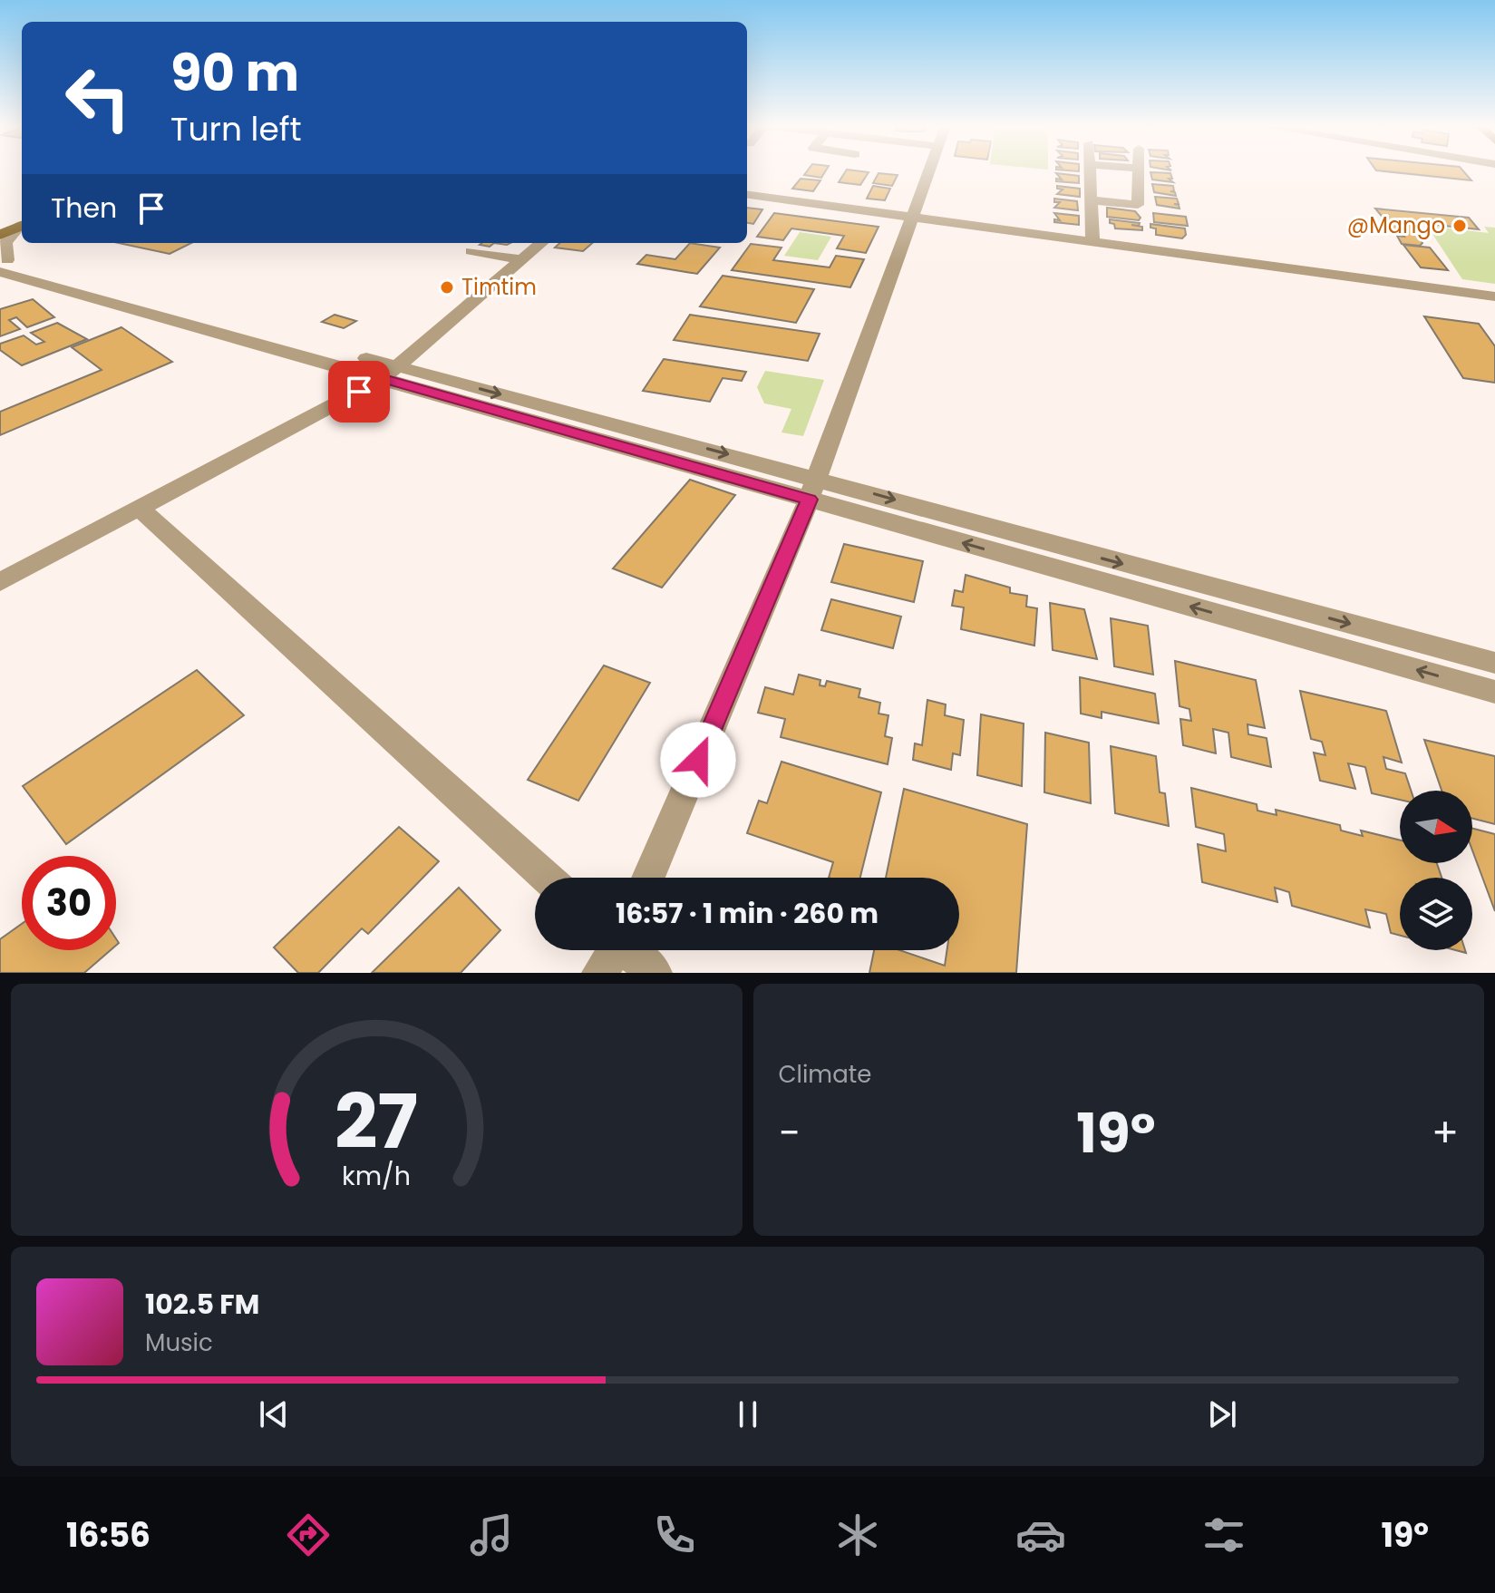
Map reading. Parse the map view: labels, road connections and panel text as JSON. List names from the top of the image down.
{
  "places": ["@Mango", "Timtim"],
  "north": "right",
  "page": {
    "turn": ["90 m", "Turn left"],
    "then": "Then",
    "limit": "30",
    "trip": "16:57 · 1 min · 260 m",
    "tile": "Climate",
    "heat": ["−", "19°", "+"],
    "song": ["102.5 FM", "Music"],
    "tabs": ["16:56", "19°"],
    "gauge": ["27", "km/h"]
  }
}
